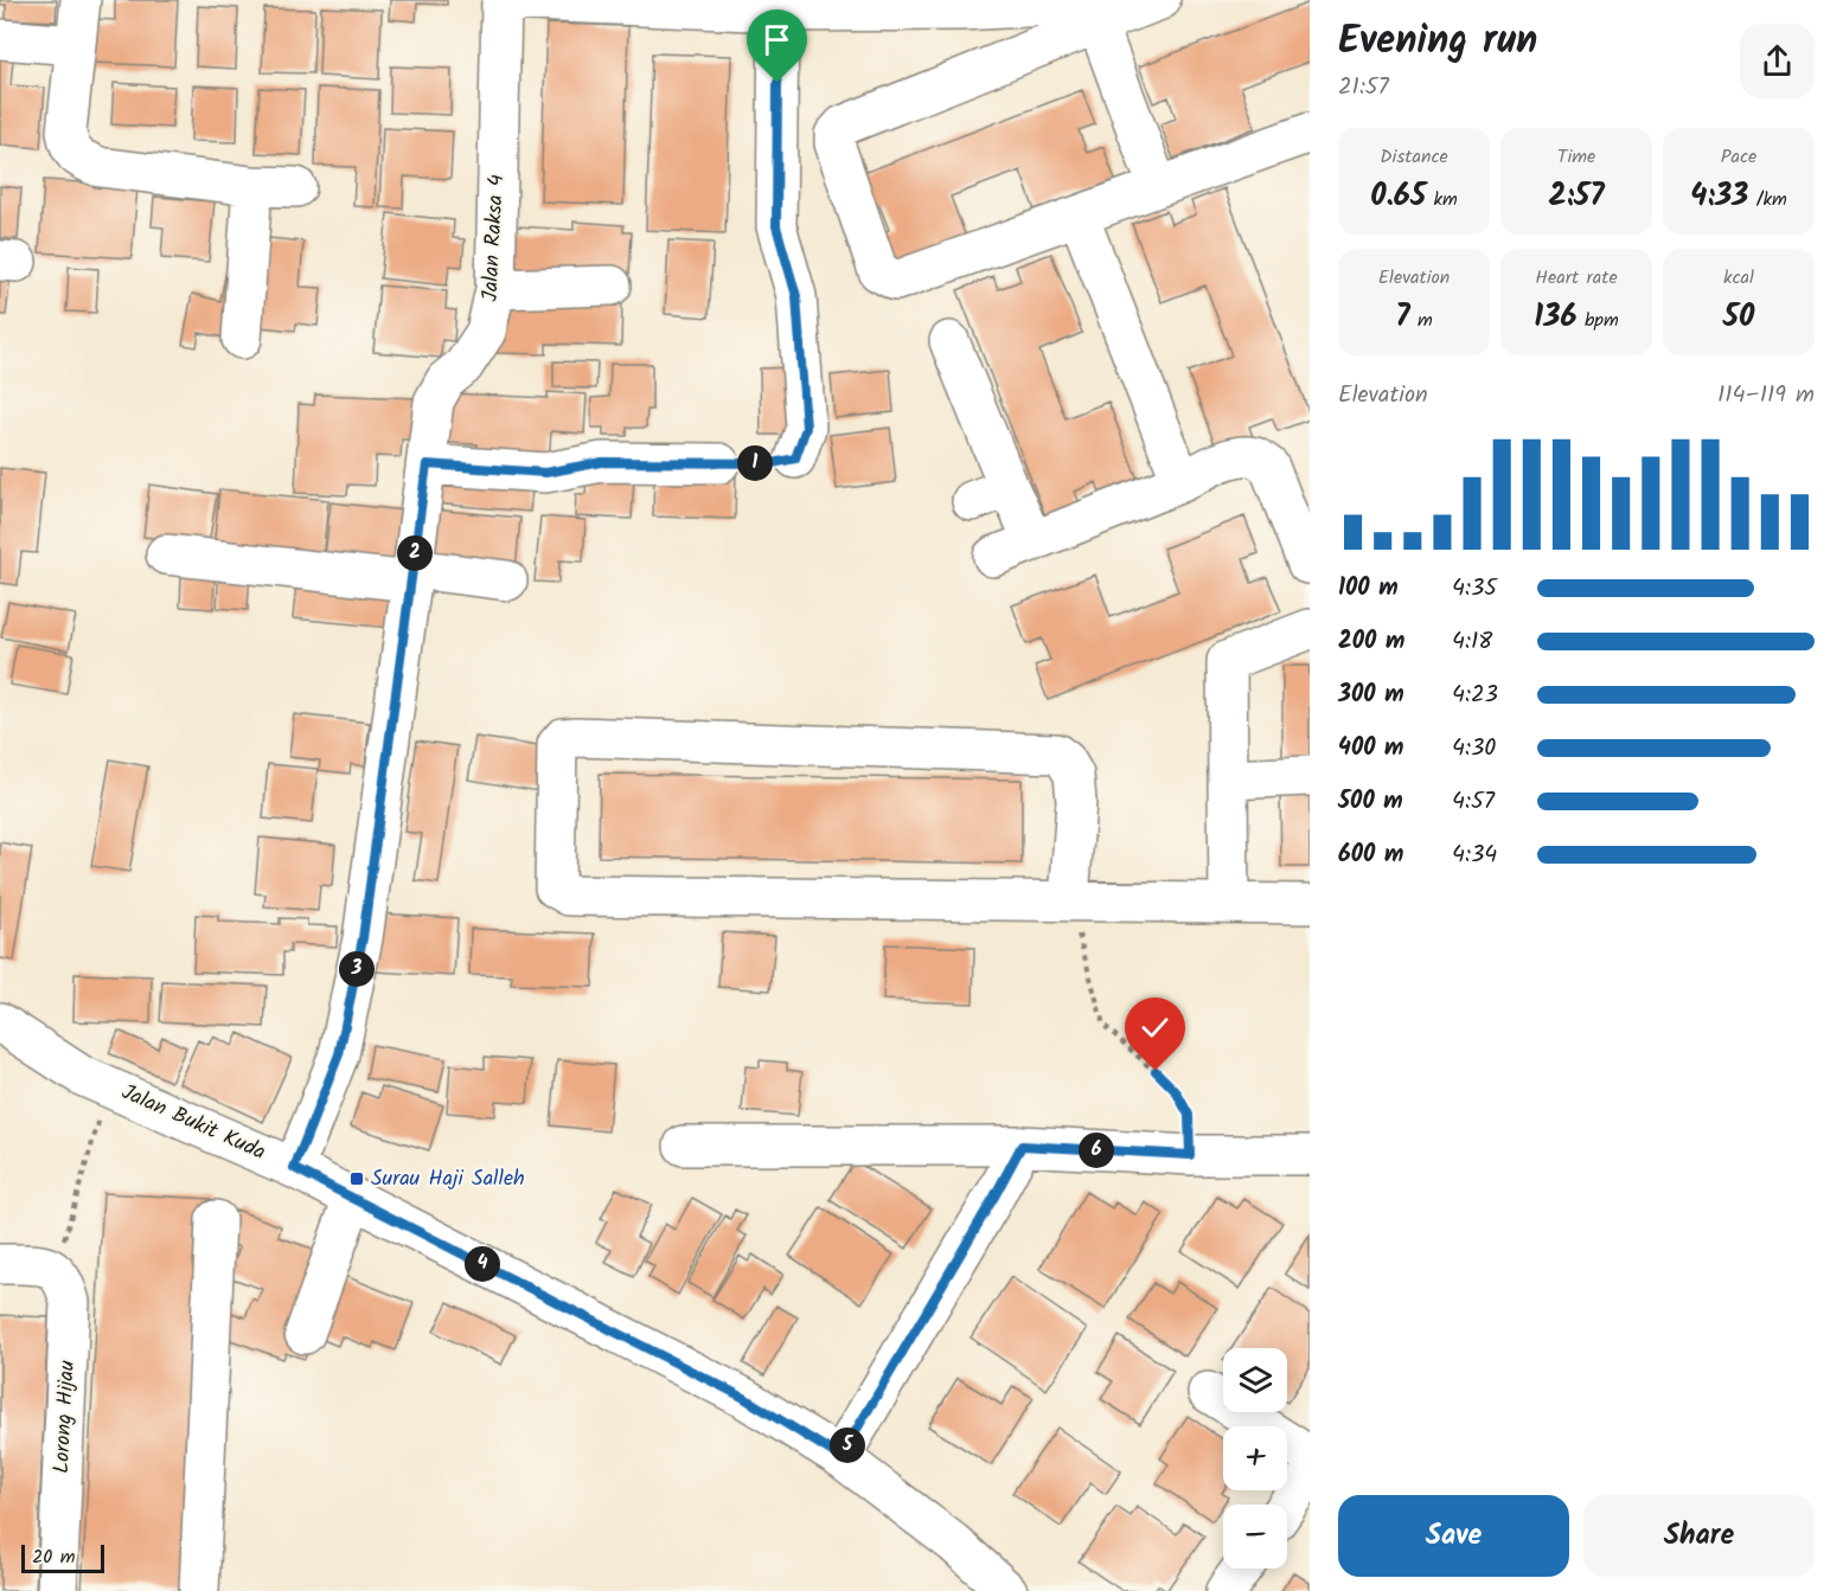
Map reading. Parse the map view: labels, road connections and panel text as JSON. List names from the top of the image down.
{
  "streets": {
    "street": ["Jalan Raksa 4", "Jalan Bukit Kuda", "Lorong Hijau"]
  },
  "crossings": [
    ["Jalan Raksa 4", "Jalan Bukit Kuda"]
  ],
  "places": {
    "transit": ["Surau Haji Salleh"]
  },
  "scale_bar": "20 m",
  "page": {
    "heading": ["Evening run", "21:57"],
    "stats": [
      ["Distance", "0.65 km"],
      ["Time", "2:57"],
      ["Pace", "4:33 /km"],
      ["Elevation", "7 m"],
      ["Heart rate", "136 bpm"],
      ["kcal", "50"]
    ],
    "chart": ["Elevation", "114–119 m"],
    "pins": [
      "1",
      "2",
      "3",
      "6",
      "4",
      "5"
    ],
    "list": [
      {
        "name": "100 m",
        "note": "4:35"
      },
      {
        "name": "200 m",
        "note": "4:18"
      },
      {
        "name": "300 m",
        "note": "4:23"
      },
      {
        "name": "400 m",
        "note": "4:30"
      },
      {
        "name": "500 m",
        "note": "4:57"
      },
      {
        "name": "600 m",
        "note": "4:34"
      }
    ],
    "map_buttons": ["+", "−"],
    "buttons": ["Save", "Share"],
    "scale": "20 m"
  }
}
